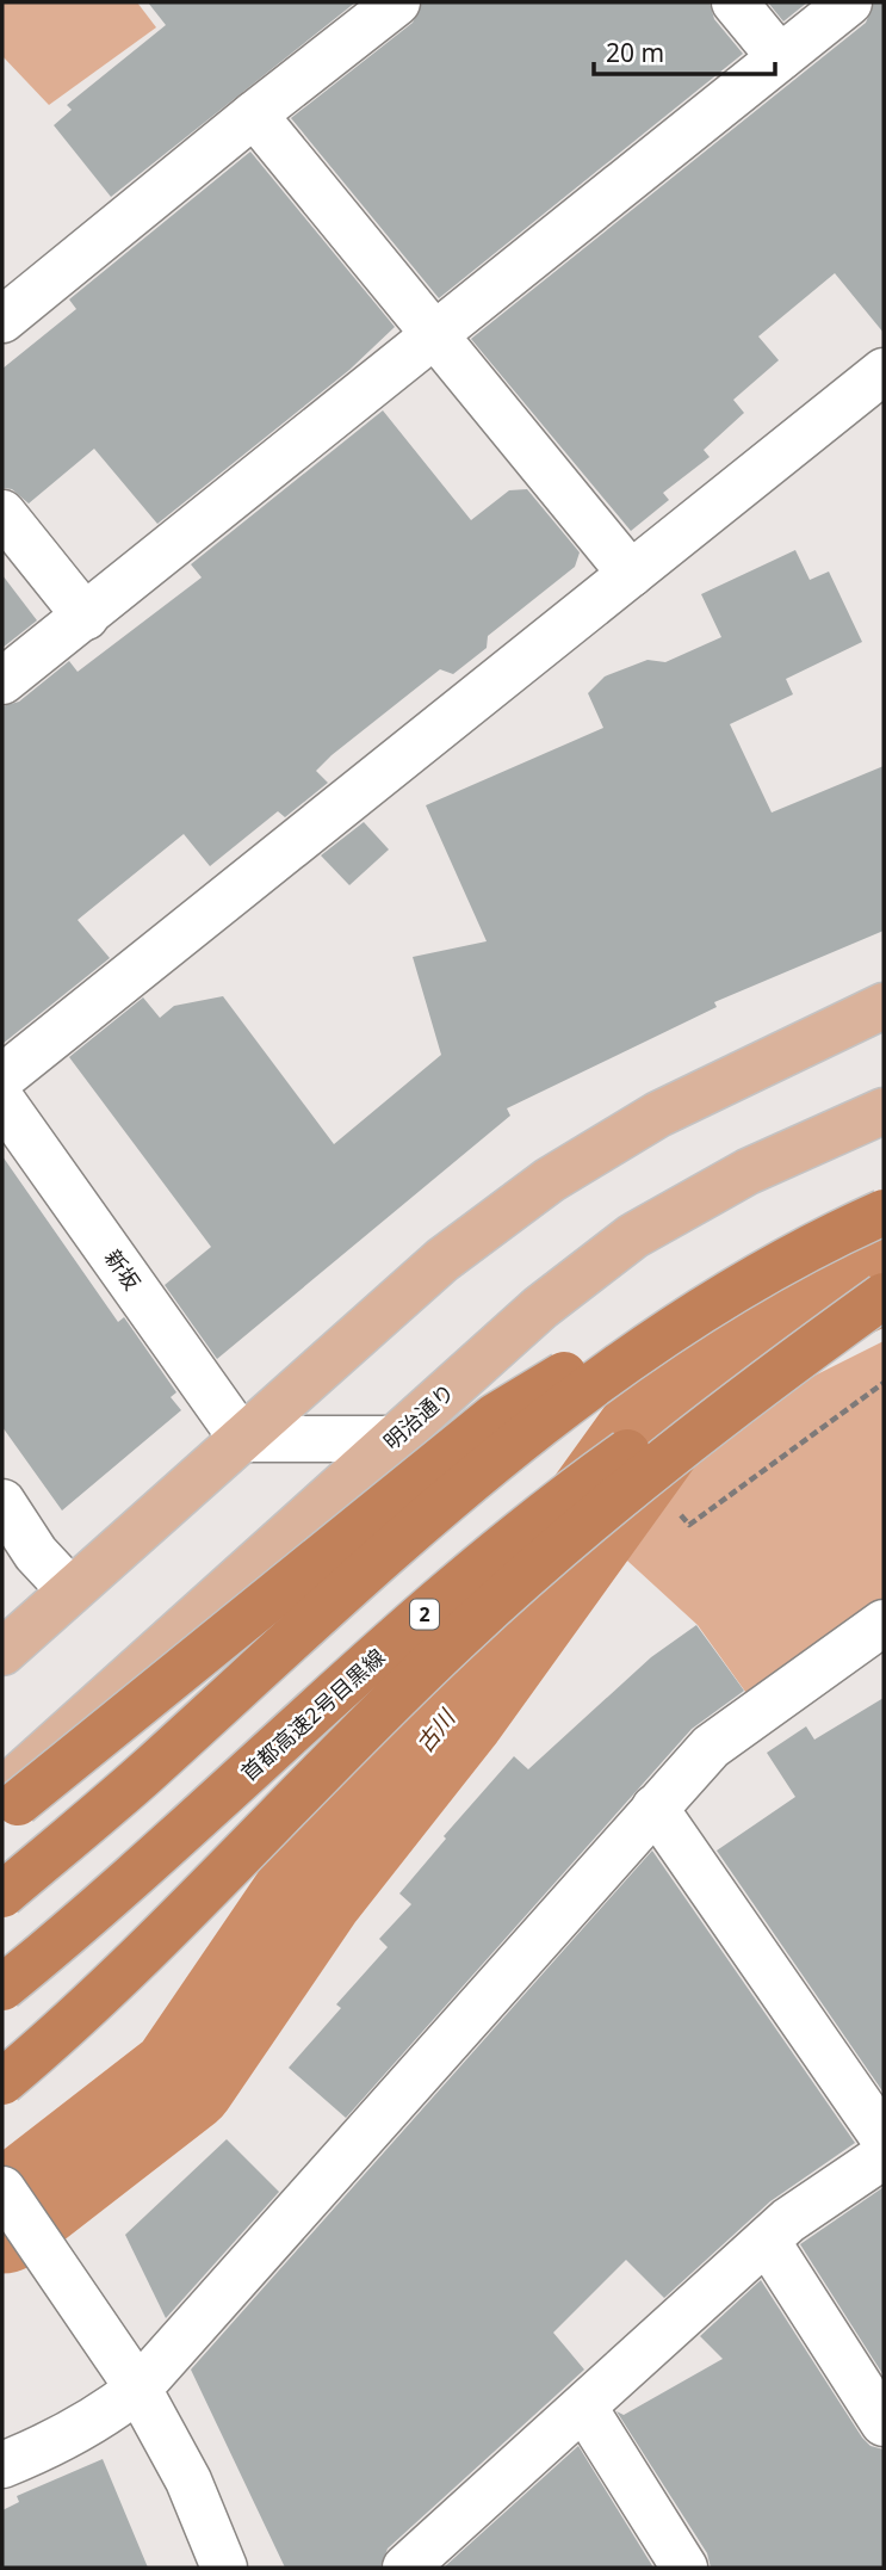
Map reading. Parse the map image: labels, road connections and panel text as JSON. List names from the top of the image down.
{
  "streets": {
    "highway": ["2", "首都高速2号目黒線"],
    "main road": ["明治通り"],
    "street": ["新坂"]
  },
  "water": ["古川"],
  "scale_bar": "20 m"
}
